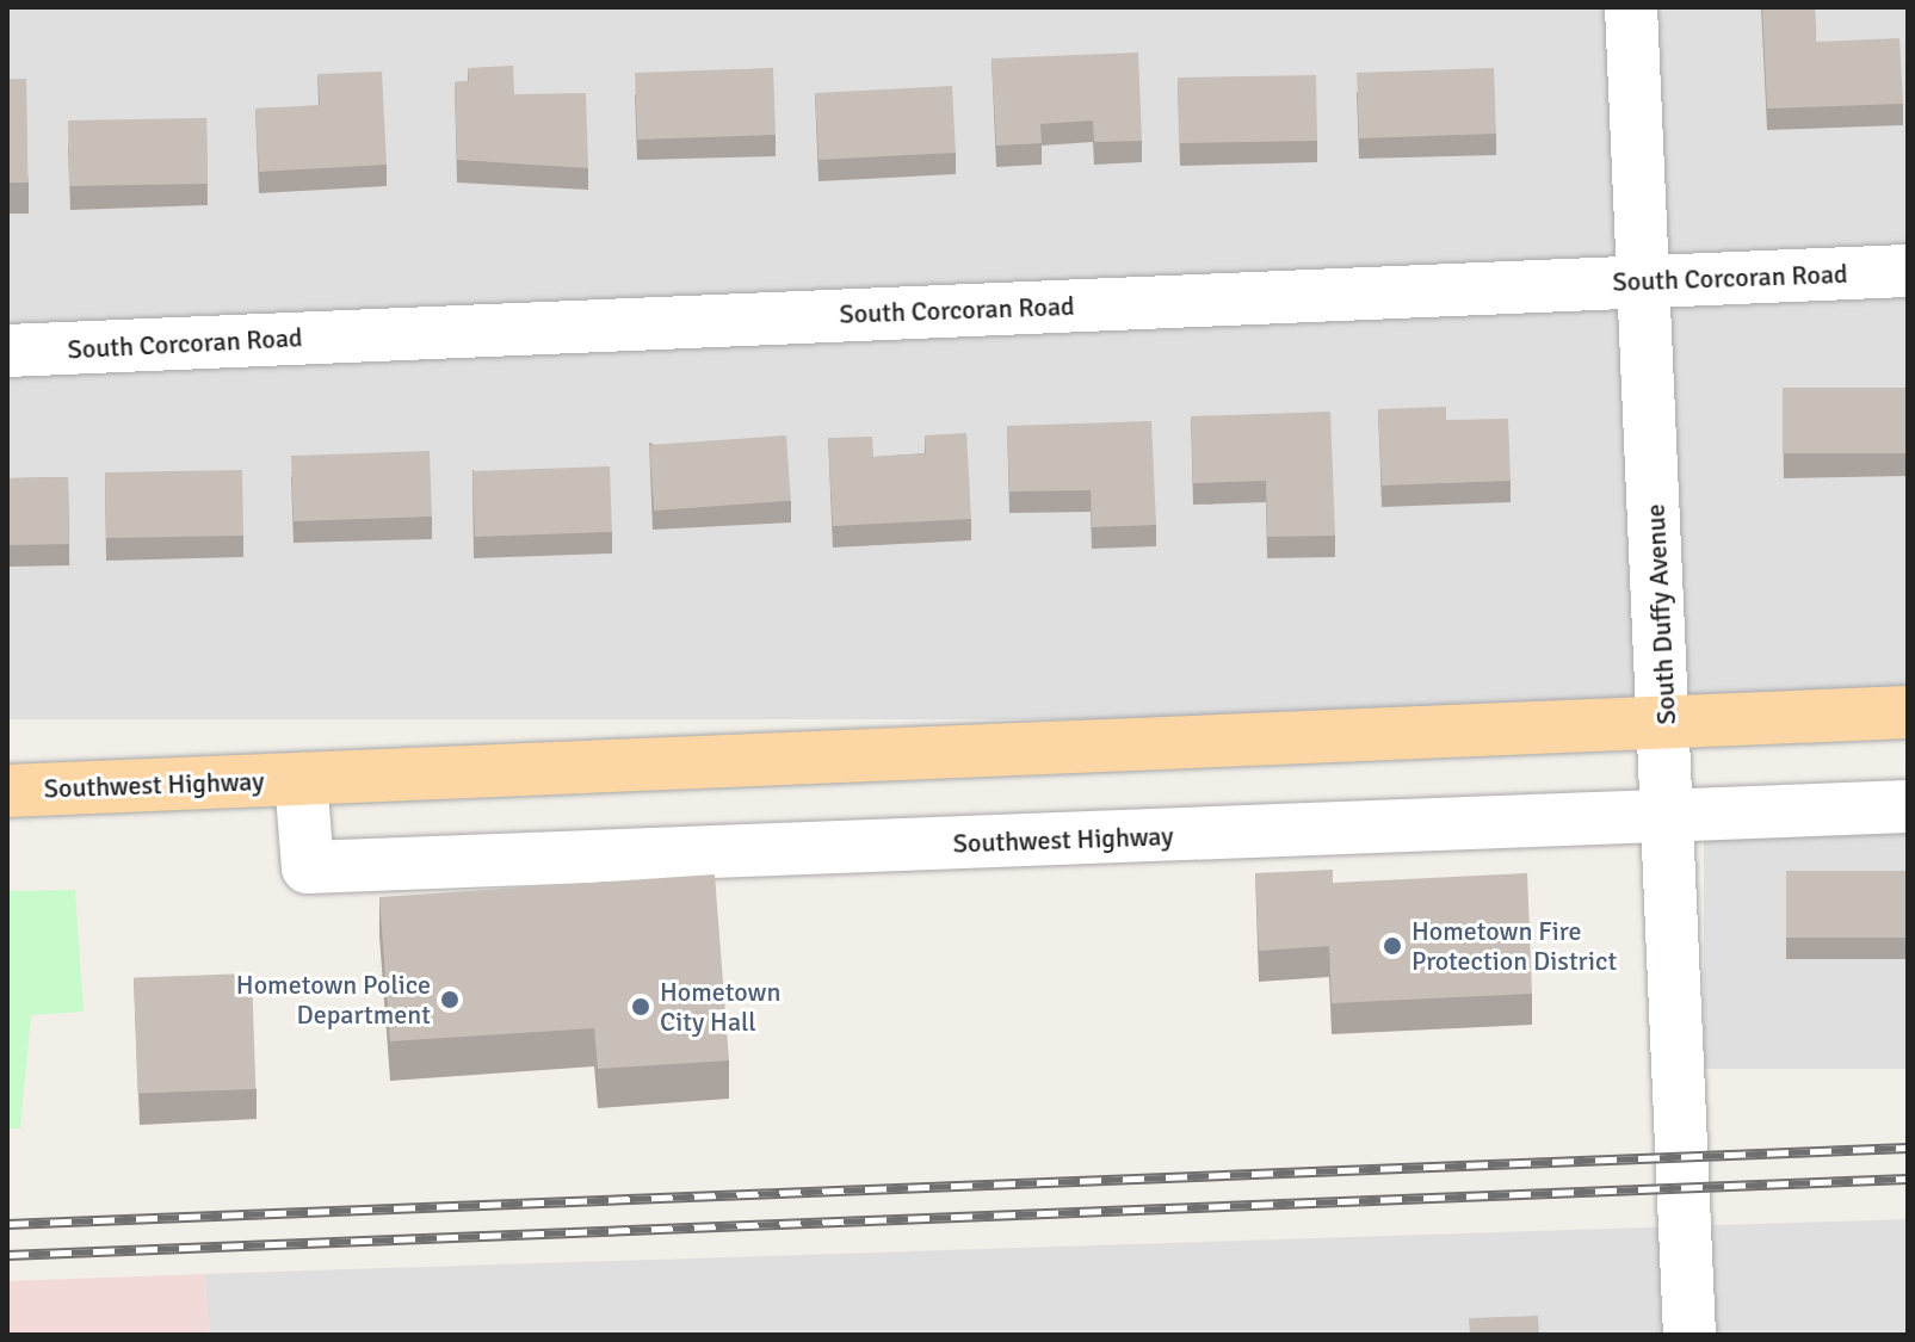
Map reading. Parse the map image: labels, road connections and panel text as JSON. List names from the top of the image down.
{
  "streets": {
    "main road": ["Southwest Highway"],
    "street": ["South Corcoran Road", "South Duffy Avenue"]
  },
  "crossings": [
    ["South Corcoran Road", "South Duffy Avenue"],
    ["South Duffy Avenue", "Southwest Highway"]
  ],
  "places": ["Hometown Fire Protection District", "Hometown Police Department", "Hometown City Hall"]
}
